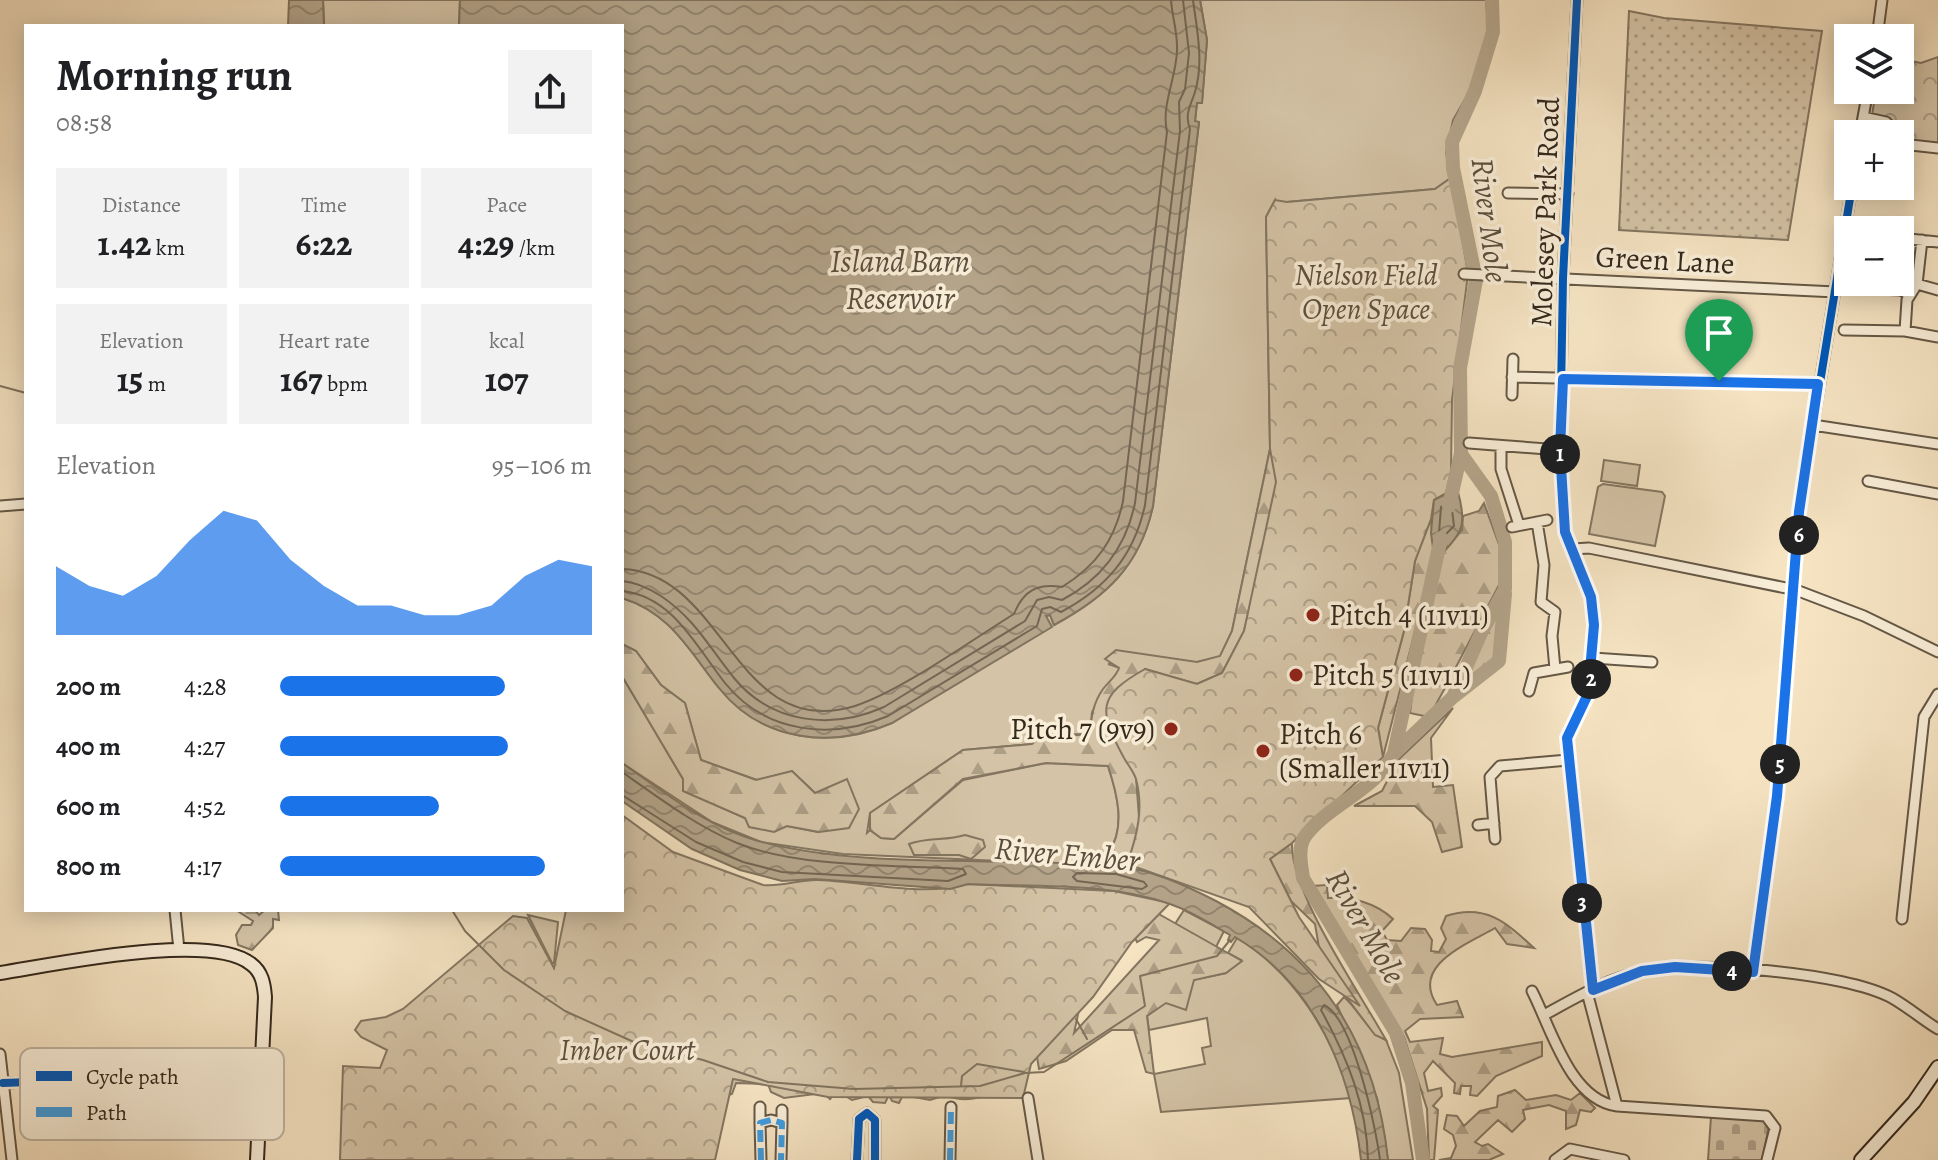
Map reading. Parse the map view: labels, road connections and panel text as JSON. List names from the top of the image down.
{
  "streets": {
    "street": ["Molesey Park Road", "Green Lane"]
  },
  "crossings": [
    ["Molesey Park Road", "Green Lane"]
  ],
  "water": ["River Mole", "Island Barn Reservoir", "River Ember"],
  "parks": ["Nielson Field Open Space", "Imber Court"],
  "places": [
    "Pitch 4 (11v11)",
    "Pitch 5 (11v11)",
    "Pitch 7 (9v9)",
    "Pitch 6 (Smaller 11v11)"
  ],
  "legend": ["Cycle path", "Path"],
  "page": {
    "map_buttons": ["+", "−"],
    "heading": ["Morning run", "08:58"],
    "stats": [
      ["Distance", "1.42 km"],
      ["Time", "6:22"],
      ["Pace", "4:29 /km"],
      ["Elevation", "15 m"],
      ["Heart rate", "167 bpm"],
      ["kcal", "107"]
    ],
    "chart": ["Elevation", "95–106 m"],
    "pins": [
      "1",
      "6",
      "2",
      "5",
      "3",
      "4"
    ],
    "list": [
      {
        "name": "200 m",
        "note": "4:28"
      },
      {
        "name": "400 m",
        "note": "4:27"
      },
      {
        "name": "600 m",
        "note": "4:52"
      },
      {
        "name": "800 m",
        "note": "4:17"
      }
    ]
  }
}
